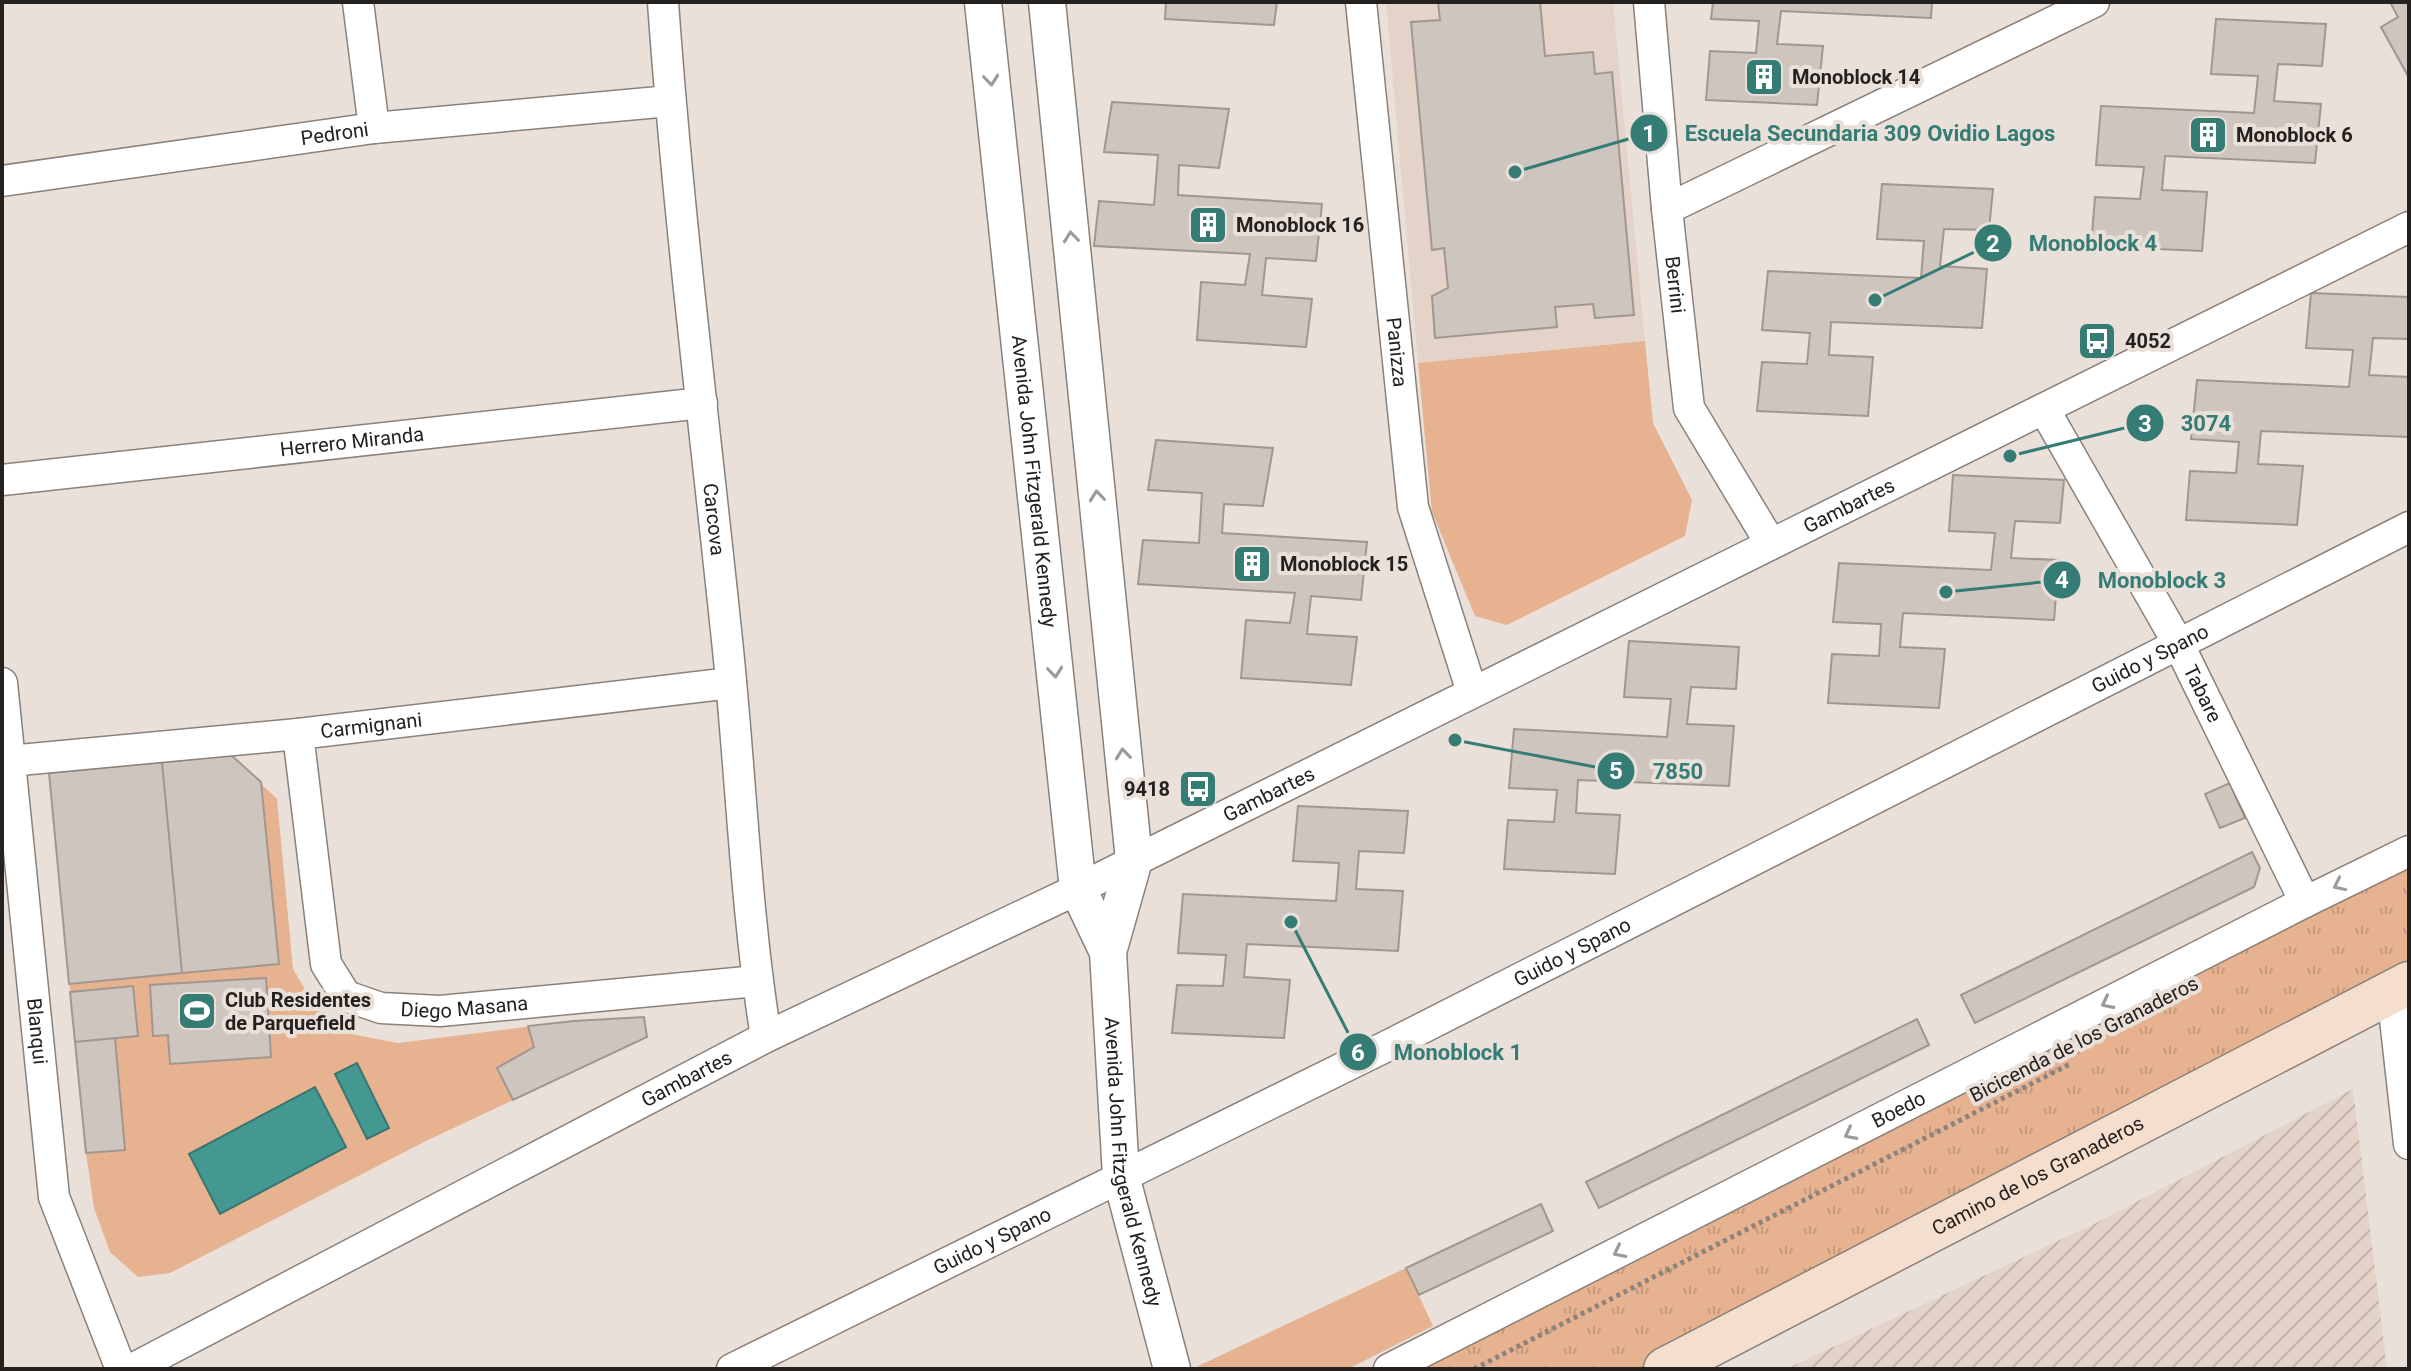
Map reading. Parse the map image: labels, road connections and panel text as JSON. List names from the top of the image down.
{
  "streets": {
    "main road": ["Camino de los Granaderos"],
    "street": [
      "Pedroni",
      "Berrini",
      "Panizza",
      "Herrero Miranda",
      "Avenida John Fitzgerald Kennedy",
      "Gambartes",
      "Carcova",
      "Guido y Spano",
      "Tabare",
      "Carmignani",
      "Diego Masana",
      "Blanqui",
      "Boedo"
    ],
    "path": ["Bicicenda de los Granaderos"]
  },
  "crossings": [
    ["Pedroni", "Carcova"],
    ["Berrini", "Gambartes"],
    ["Panizza", "Gambartes"],
    ["Herrero Miranda", "Carcova"],
    ["Avenida John Fitzgerald Kennedy", "Gambartes"],
    ["Avenida John Fitzgerald Kennedy", "Guido y Spano"],
    ["Gambartes", "Carcova"],
    ["Gambartes", "Tabare"],
    ["Carcova", "Carmignani"],
    ["Carcova", "Diego Masana"],
    ["Guido y Spano", "Tabare"],
    ["Tabare", "Boedo"],
    ["Carmignani", "Diego Masana"],
    ["Carmignani", "Blanqui"]
  ],
  "one_way": ["Boedo"],
  "places": {
    "building": [
      "Monoblock 14",
      "Monoblock 6",
      "Monoblock 16",
      "Monoblock 15"
    ],
    "other": [
      "Escuela Secundaria 309 Ovidio Lagos",
      "Monoblock 4",
      "3074",
      "Monoblock 3",
      "7850",
      "Monoblock 1"
    ],
    "bus stop": ["4052", "9418"],
    "sports": ["Club Residentes de Parquefield"]
  }
}
